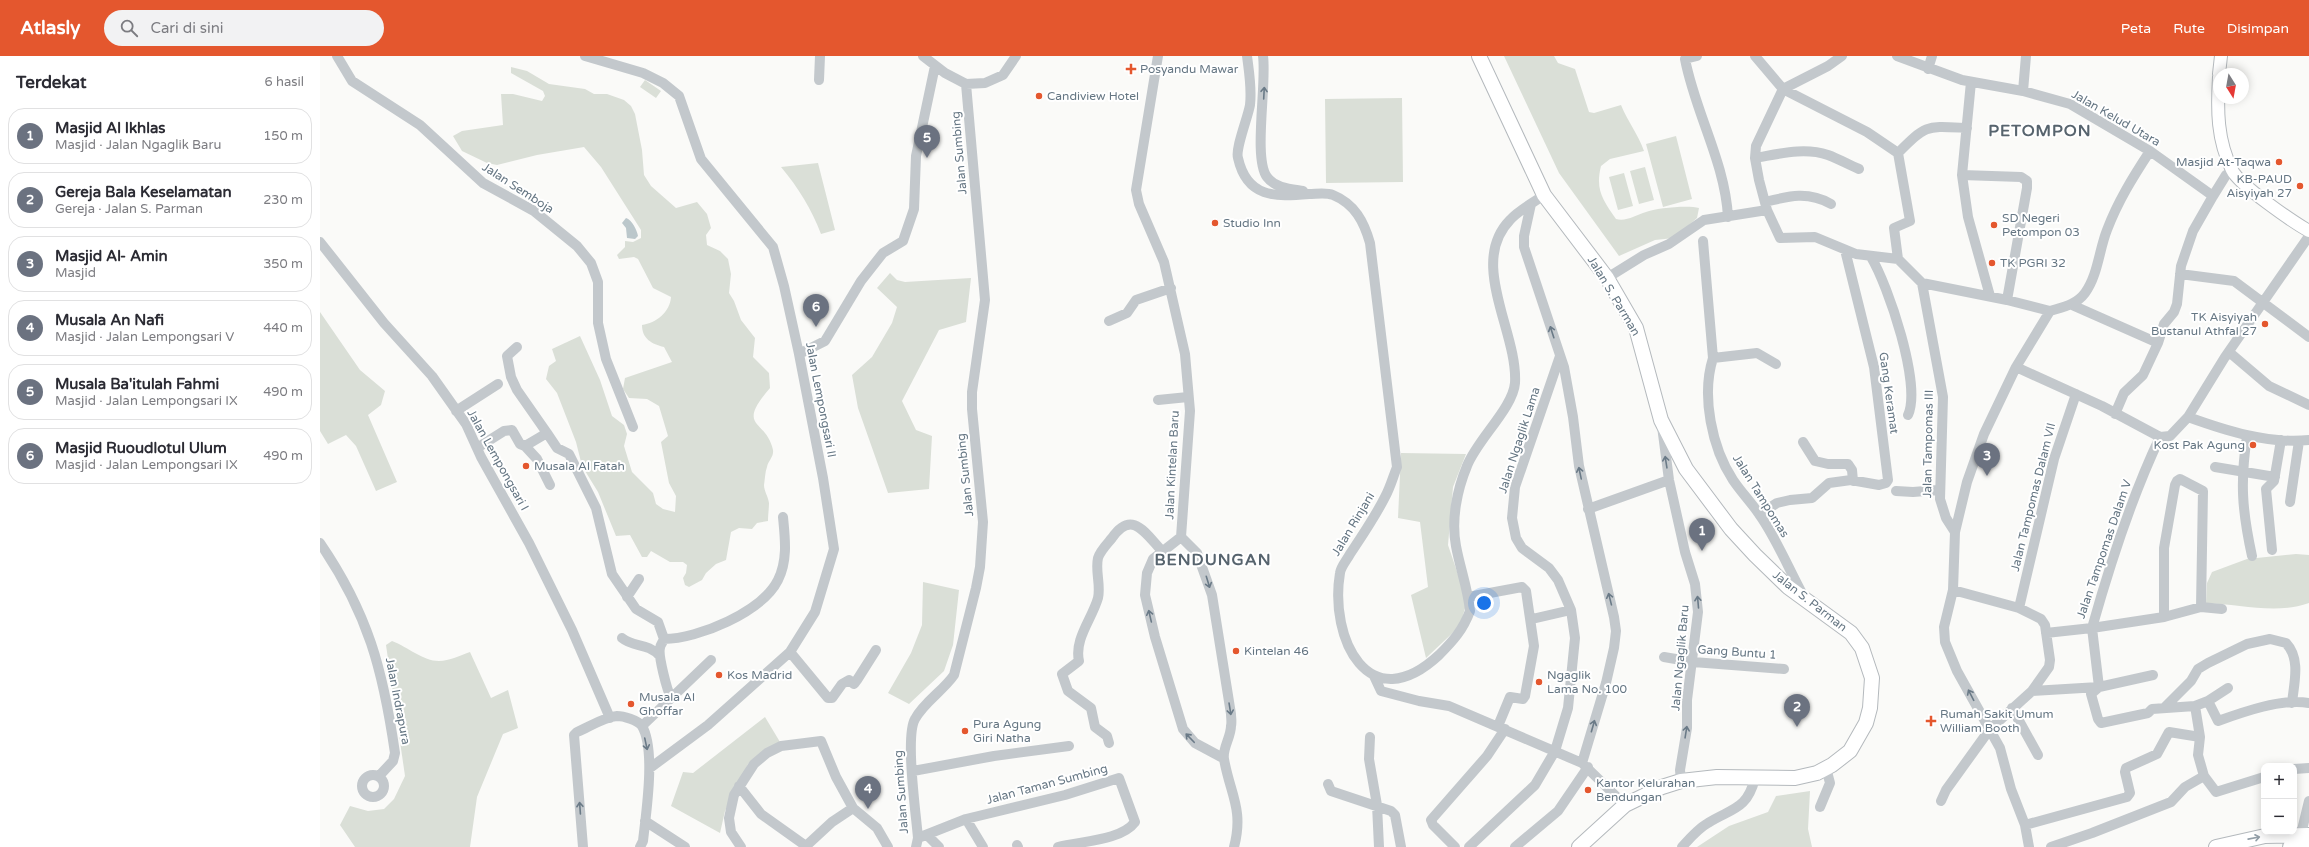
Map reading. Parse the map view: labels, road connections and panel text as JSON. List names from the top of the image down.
{
  "streets": {
    "highway": ["Jalan S. Parman"],
    "street": [
      "Jalan Kelud Utara",
      "Jalan Sumbing",
      "Jalan Semboja",
      "Gang Keramat",
      "Jalan Lempongsari II",
      "Jalan Ngaglik Lama",
      "Jalan Tampomas III",
      "Jalan Lempongsari I",
      "Jalan Kintelan Baru",
      "Jalan Tampomas",
      "Jalan Tampomas Dalam VII",
      "Jalan Rinjani",
      "Jalan Tampomas Dalam V",
      "Gang Buntu 1",
      "Jalan Ngaglik Baru",
      "Jalan Indrapura",
      "Jalan Taman Sumbing"
    ]
  },
  "crossings": [
    ["Jalan Sumbing", "Jalan Taman Sumbing"],
    ["Jalan S. Parman", "Jalan Tampomas"],
    ["Jalan S. Parman", "Jalan Ngaglik Baru"],
    ["Gang Keramat", "Jalan Tampomas"],
    ["Gang Buntu 1", "Jalan Ngaglik Baru"]
  ],
  "districts": ["PETOMPON", "BENDUNGAN"],
  "places": {
    "health": ["Posyandu Mawar", "Rumah Sakit Umum William Booth"],
    "other": [
      "Candiview Hotel",
      "Masjid At-Taqwa",
      "KB-PAUD Aisyiyah 27",
      "Studio Inn",
      "SD Negeri Petompon 03",
      "TK PGRI 32",
      "TK Aisyiyah Bustanul Athfal 27",
      "Kost Pak Agung",
      "Musala Al Fatah",
      "Kintelan 46",
      "Kos Madrid",
      "Ngaglik Lama No. 100",
      "Musala Al Ghoffar",
      "Pura Agung Giri Natha",
      "Kantor Kelurahan Bendungan"
    ]
  },
  "north": "bottom",
  "page": {
    "header": "Atlasly",
    "search": "Cari di sini",
    "nav": ["Peta", "Rute", "Disimpan"],
    "heading": ["Terdekat", "6 hasil"],
    "list": [
      {
        "mark": "1",
        "name": "Masjid Al Ikhlas",
        "note": "Masjid · Jalan Ngaglik Baru",
        "value": "150 m"
      },
      {
        "mark": "2",
        "name": "Gereja Bala Keselamatan",
        "note": "Gereja · Jalan S. Parman",
        "value": "230 m"
      },
      {
        "mark": "3",
        "name": "Masjid Al- Amin",
        "note": "Masjid",
        "value": "350 m"
      },
      {
        "mark": "4",
        "name": "Musala An Nafi",
        "note": "Masjid · Jalan Lempongsari V",
        "value": "440 m"
      },
      {
        "mark": "5",
        "name": "Musala Ba'itulah Fahmi",
        "note": "Masjid · Jalan Lempongsari IX",
        "value": "490 m"
      },
      {
        "mark": "6",
        "name": "Masjid Ruoudlotul Ulum",
        "note": "Masjid · Jalan Lempongsari IX",
        "value": "490 m"
      }
    ],
    "pins": [
      "5",
      "6",
      "3",
      "1",
      "2",
      "4"
    ],
    "map_buttons": ["+", "−"]
  }
}
